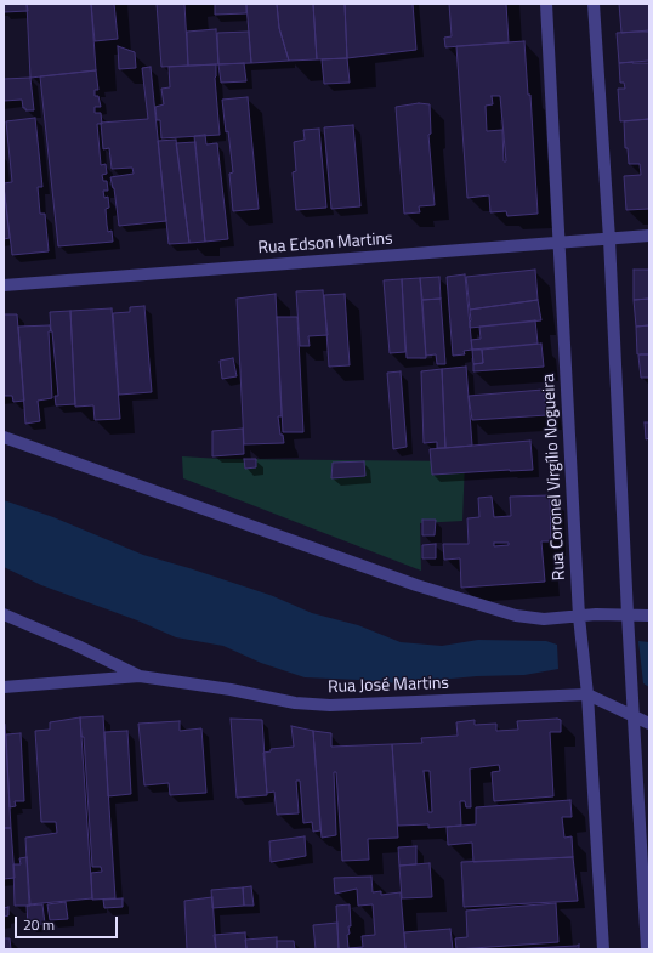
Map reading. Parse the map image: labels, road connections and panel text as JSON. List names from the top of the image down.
{
  "streets": {
    "street": ["Rua Edson Martins", "Rua Coronel Virgílio Nogueira", "Rua José Martins"]
  },
  "crossings": [
    ["Rua Edson Martins", "Rua Coronel Virgílio Nogueira"],
    ["Rua Coronel Virgílio Nogueira", "Rua José Martins"]
  ],
  "scale_bar": "20 m"
}
